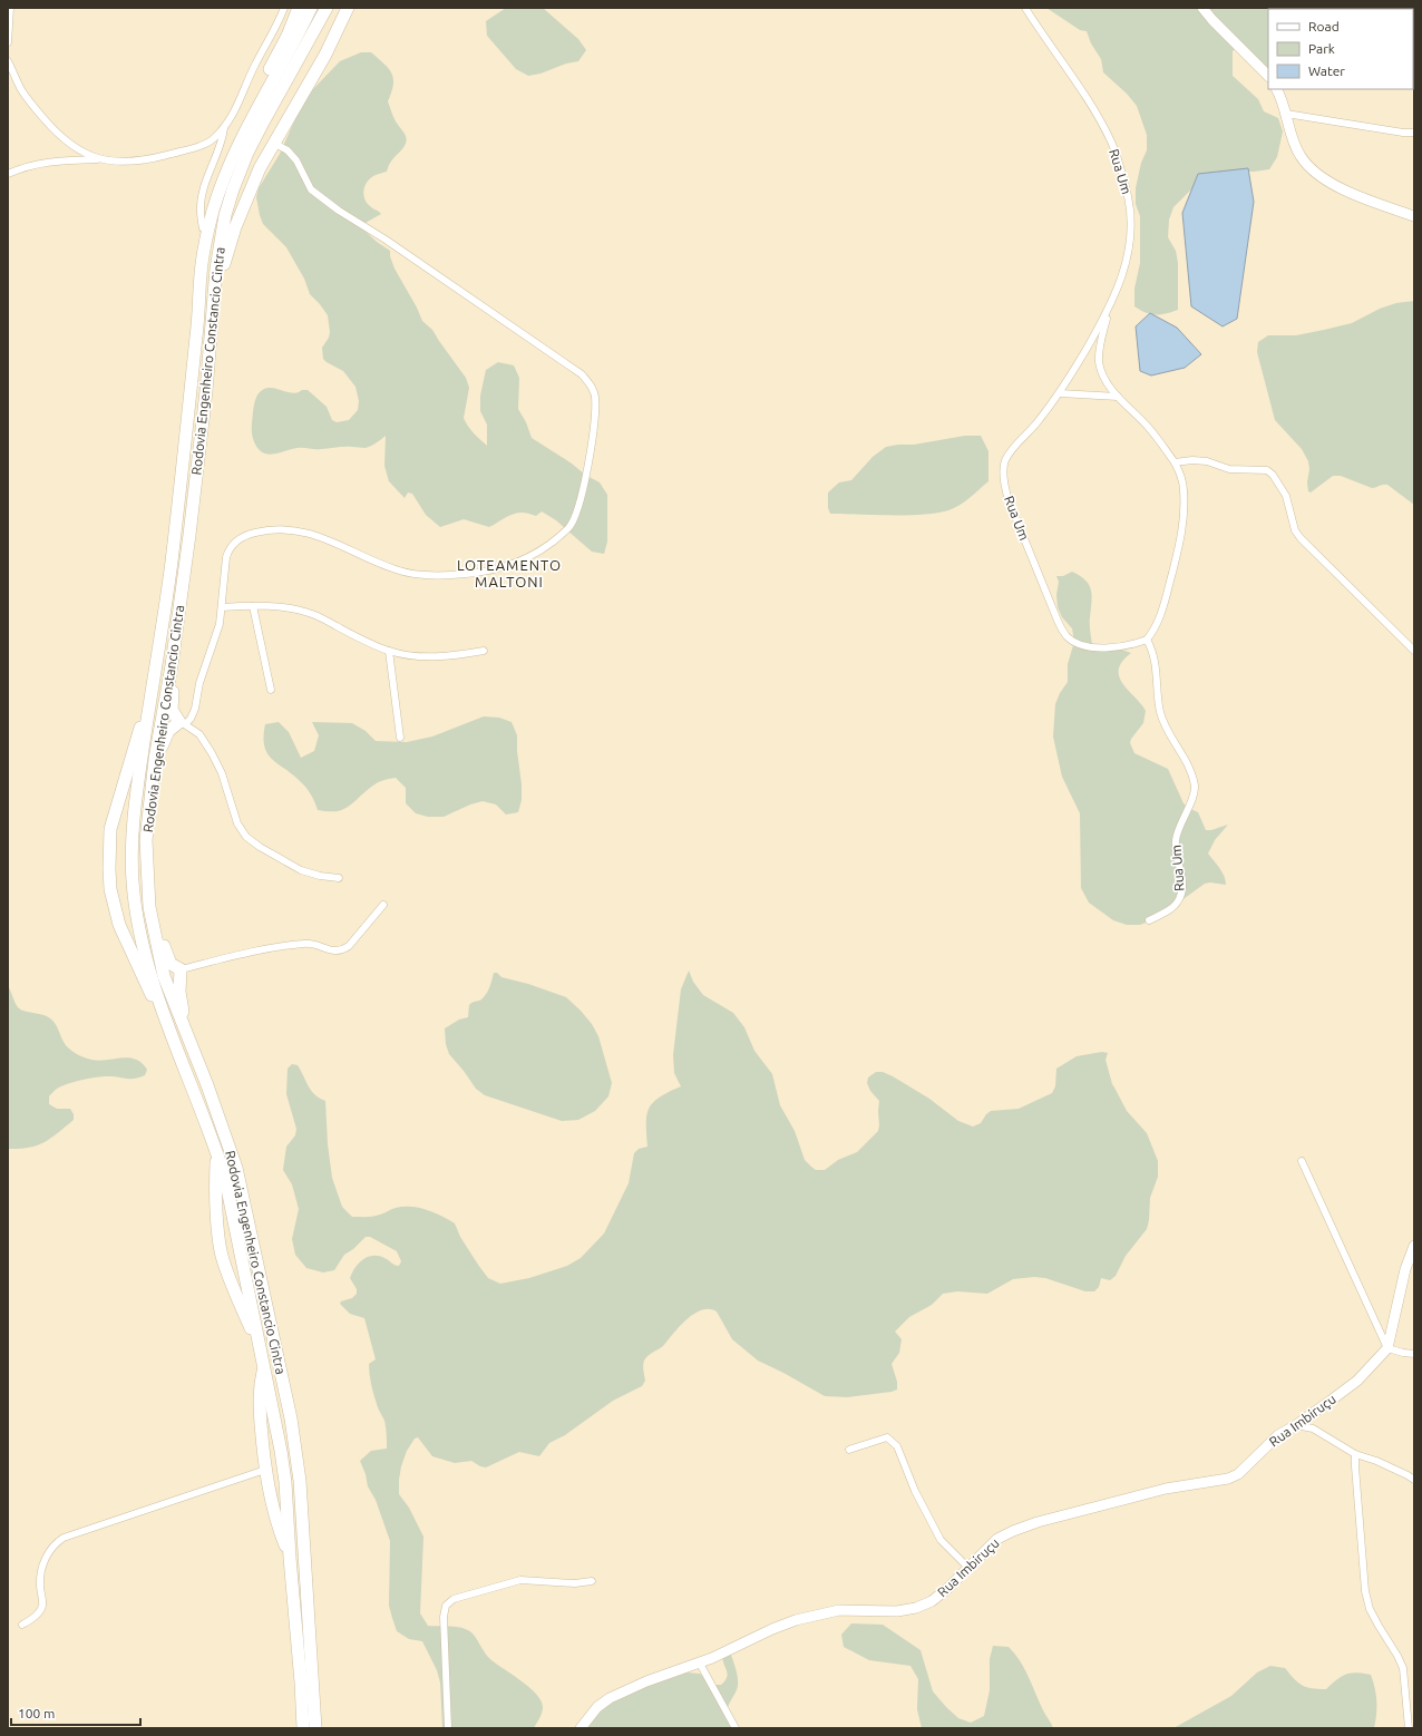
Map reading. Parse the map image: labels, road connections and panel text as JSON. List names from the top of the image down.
{
  "streets": {
    "highway": ["Rodovia Engenheiro Constancio Cintra"],
    "street": ["Rua Um", "Rua Imbiruçu"]
  },
  "districts": ["LOTEAMENTO MALTONI"],
  "legend": ["Road", "Park", "Water"],
  "scale_bar": "100 m"
}
